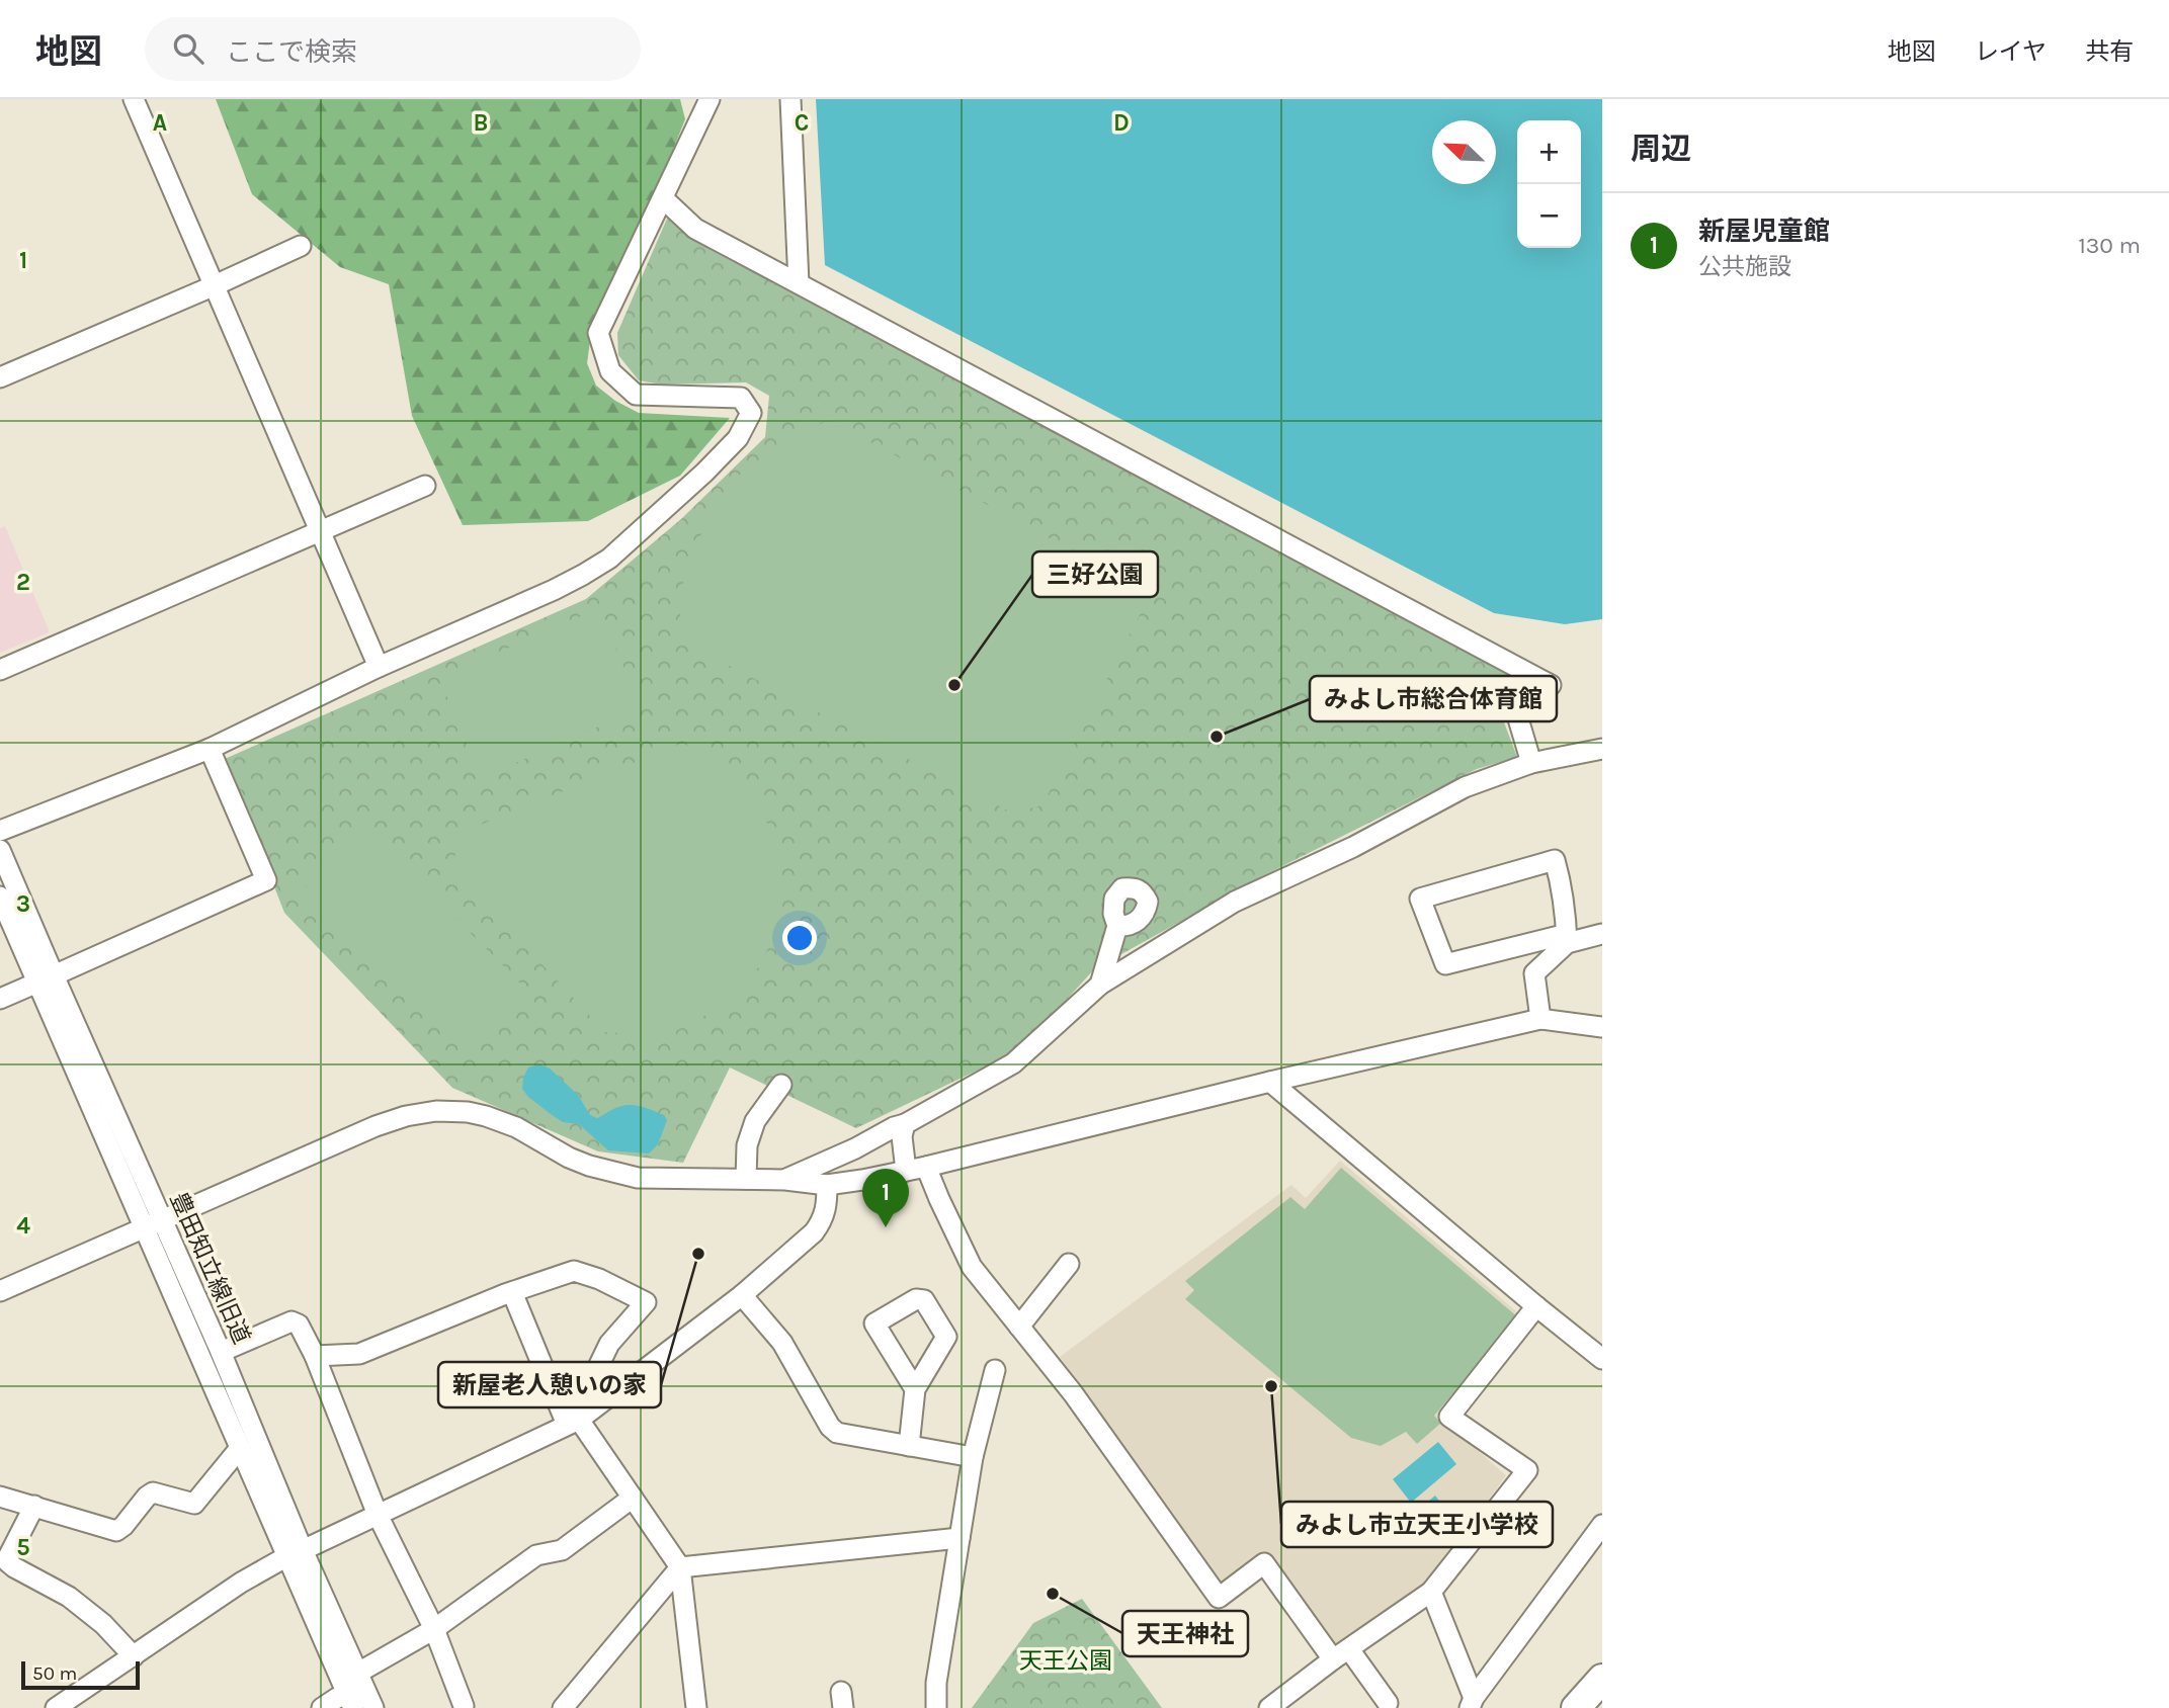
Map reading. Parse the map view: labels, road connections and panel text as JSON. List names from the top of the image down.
{
  "streets": {
    "street": ["豊田知立線旧道"]
  },
  "parks": ["天王公園"],
  "places": [
    "三好公園",
    "みよし市総合体育館",
    "新屋老人憩いの家",
    "みよし市立天王小学校",
    "天王神社"
  ],
  "scale_bar": "50 m",
  "north": "top left",
  "page": {
    "header": "地図",
    "search": "ここで検索",
    "nav": ["地図", "レイヤ", "共有"],
    "heading": "周辺",
    "map_buttons": ["+", "−"],
    "list": [
      {
        "mark": "1",
        "name": "新屋児童館",
        "note": "公共施設",
        "value": "130 m"
      }
    ],
    "pins": "1",
    "scale": "50 m"
  },
  "grid": {
    "columns": [
      "A",
      "B",
      "C",
      "D"
    ],
    "rows": [
      "1",
      "2",
      "3",
      "4",
      "5"
    ]
  }
}
